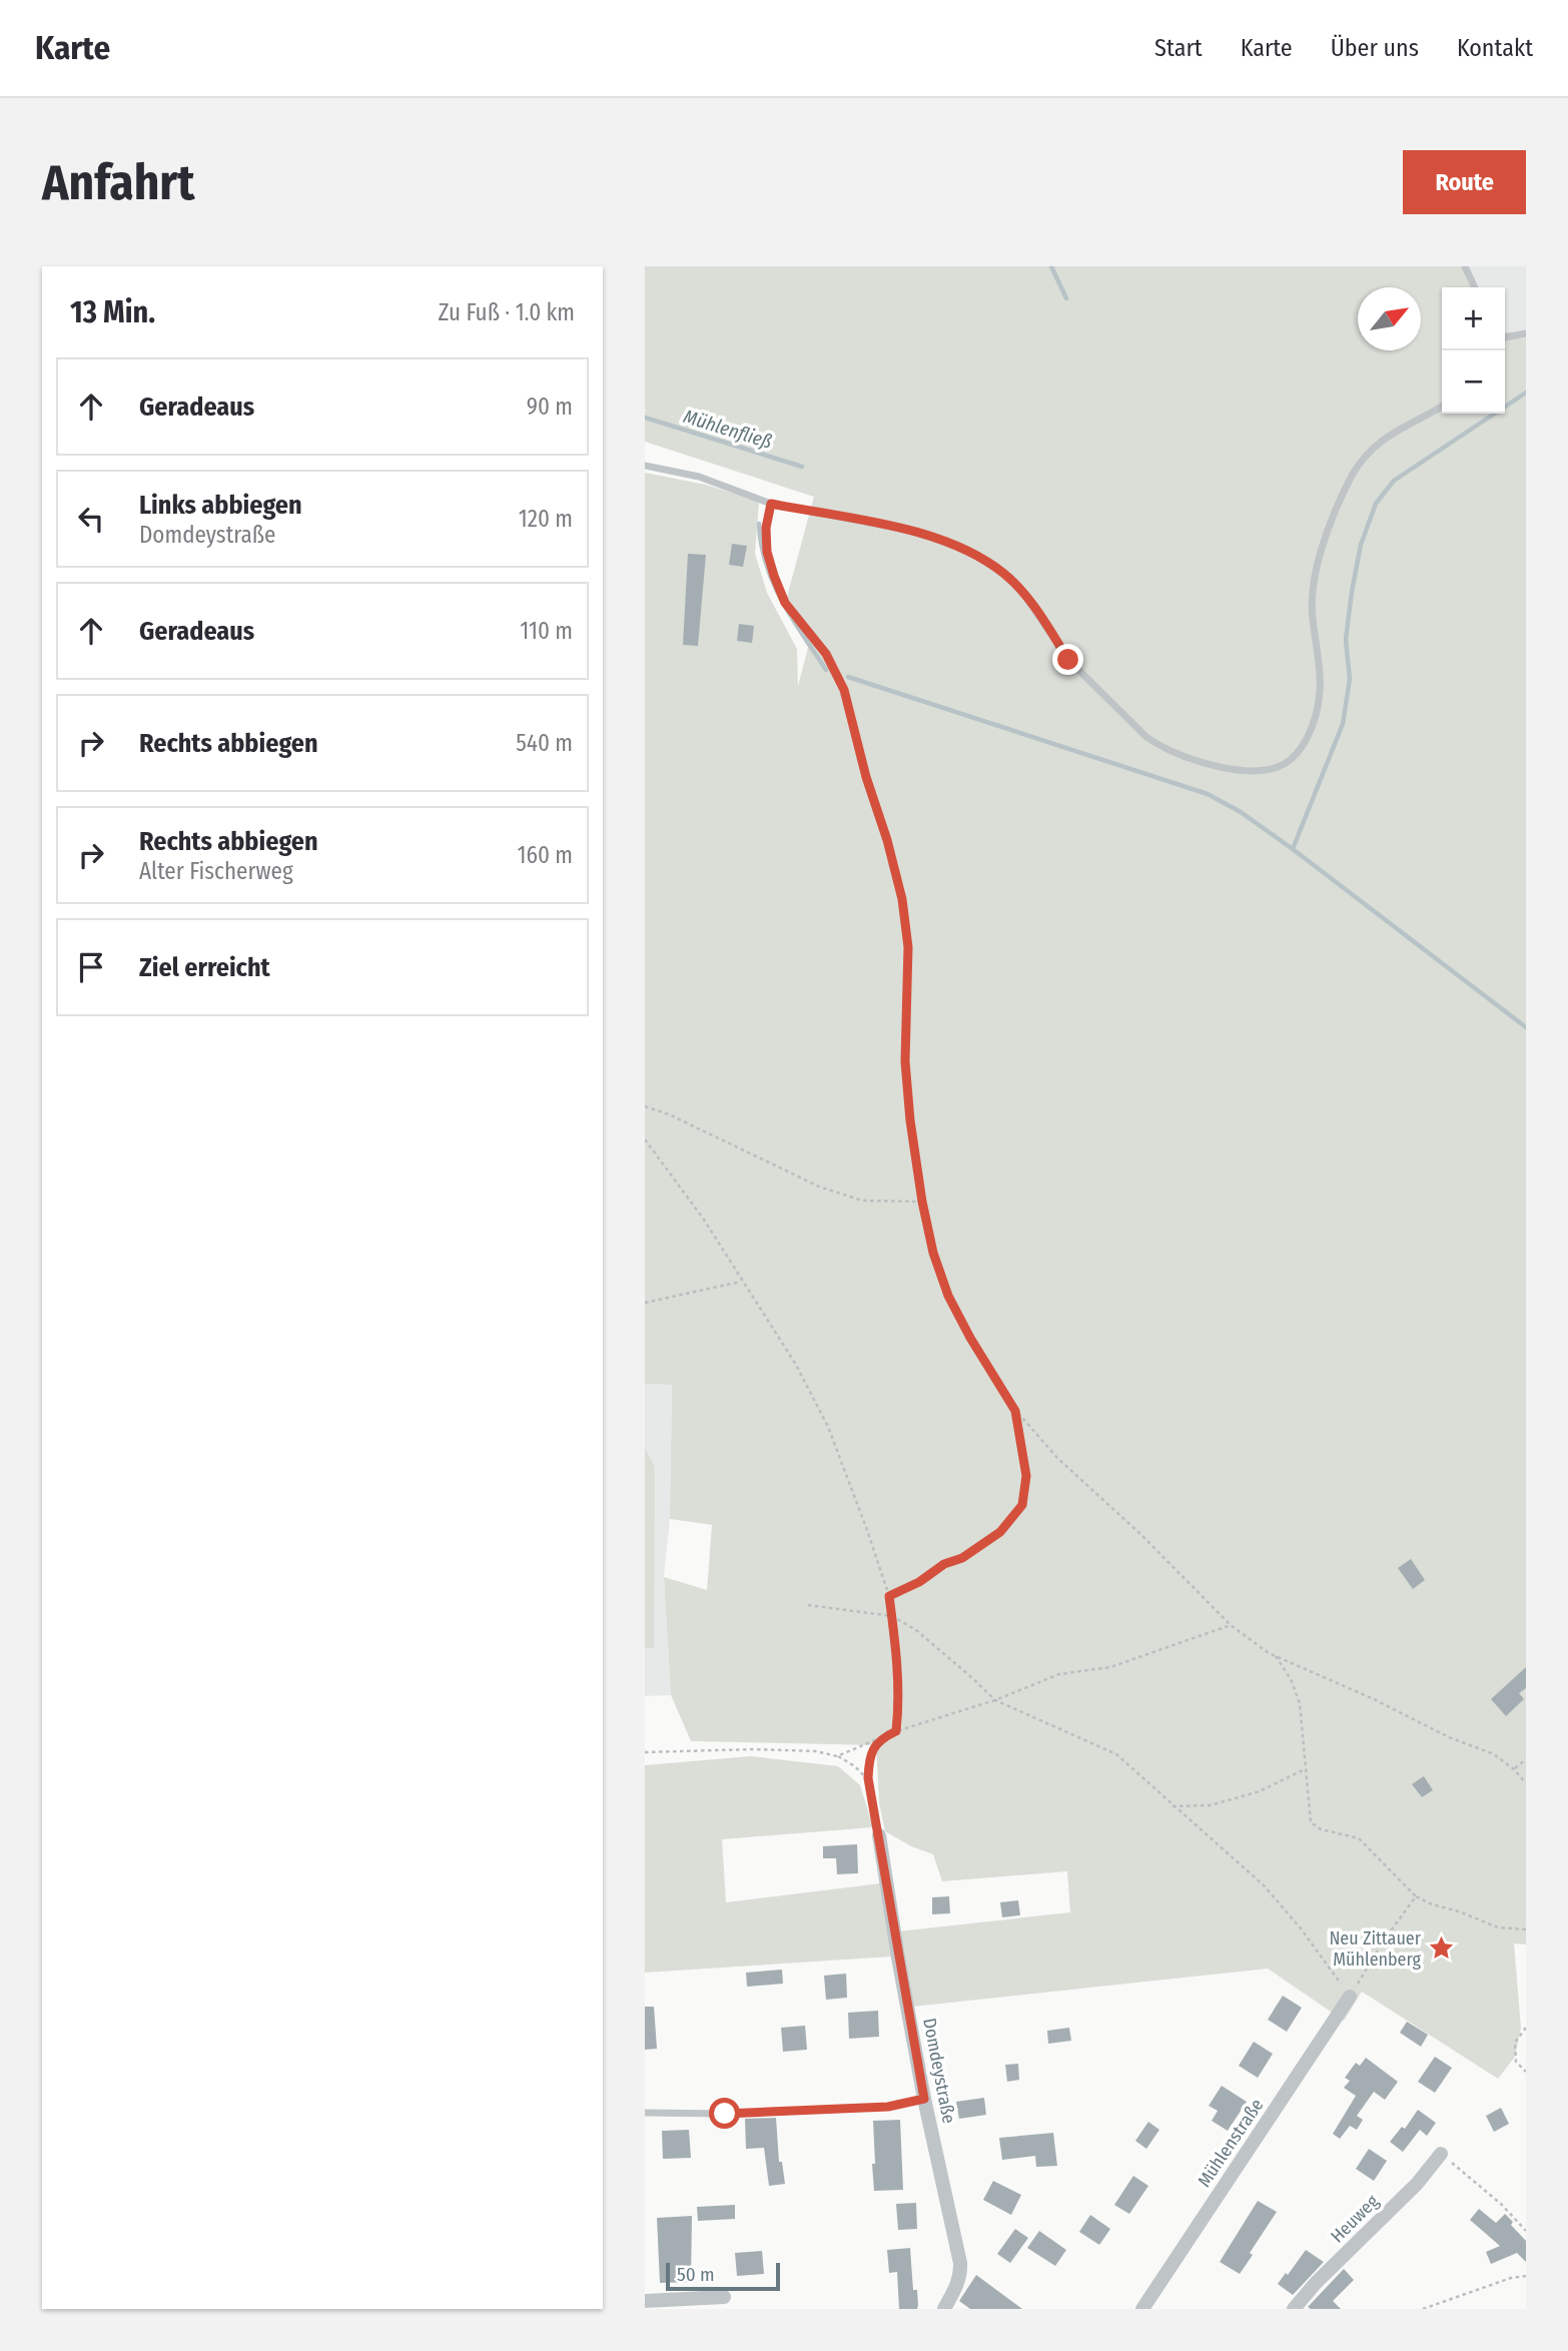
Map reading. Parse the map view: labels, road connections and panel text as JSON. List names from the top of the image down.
{
  "streets": {
    "street": ["Domdeystraße", "Mühlenstraße", "Heuweg"]
  },
  "water": ["Mühlenfließ"],
  "places": {
    "place": ["Neu Zittauer Mühlenberg"]
  },
  "scale_bar": "50 m",
  "north": "top right",
  "page": {
    "header": "Karte",
    "nav": [
      "Start",
      "Karte",
      "Über uns",
      "Kontakt"
    ],
    "buttons": "Route",
    "title": "Anfahrt",
    "heading": ["13 Min.", "Zu Fuß · 1.0 km"],
    "map_buttons": ["+", "−"],
    "list": [
      ["Geradeaus", "90 m"],
      ["Links abbiegen", "Domdeystraße", "120 m"],
      ["Geradeaus", "110 m"],
      ["Rechts abbiegen", "540 m"],
      ["Rechts abbiegen", "Alter Fischerweg", "160 m"],
      "Ziel erreicht"
    ],
    "scale": "50 m"
  }
}
